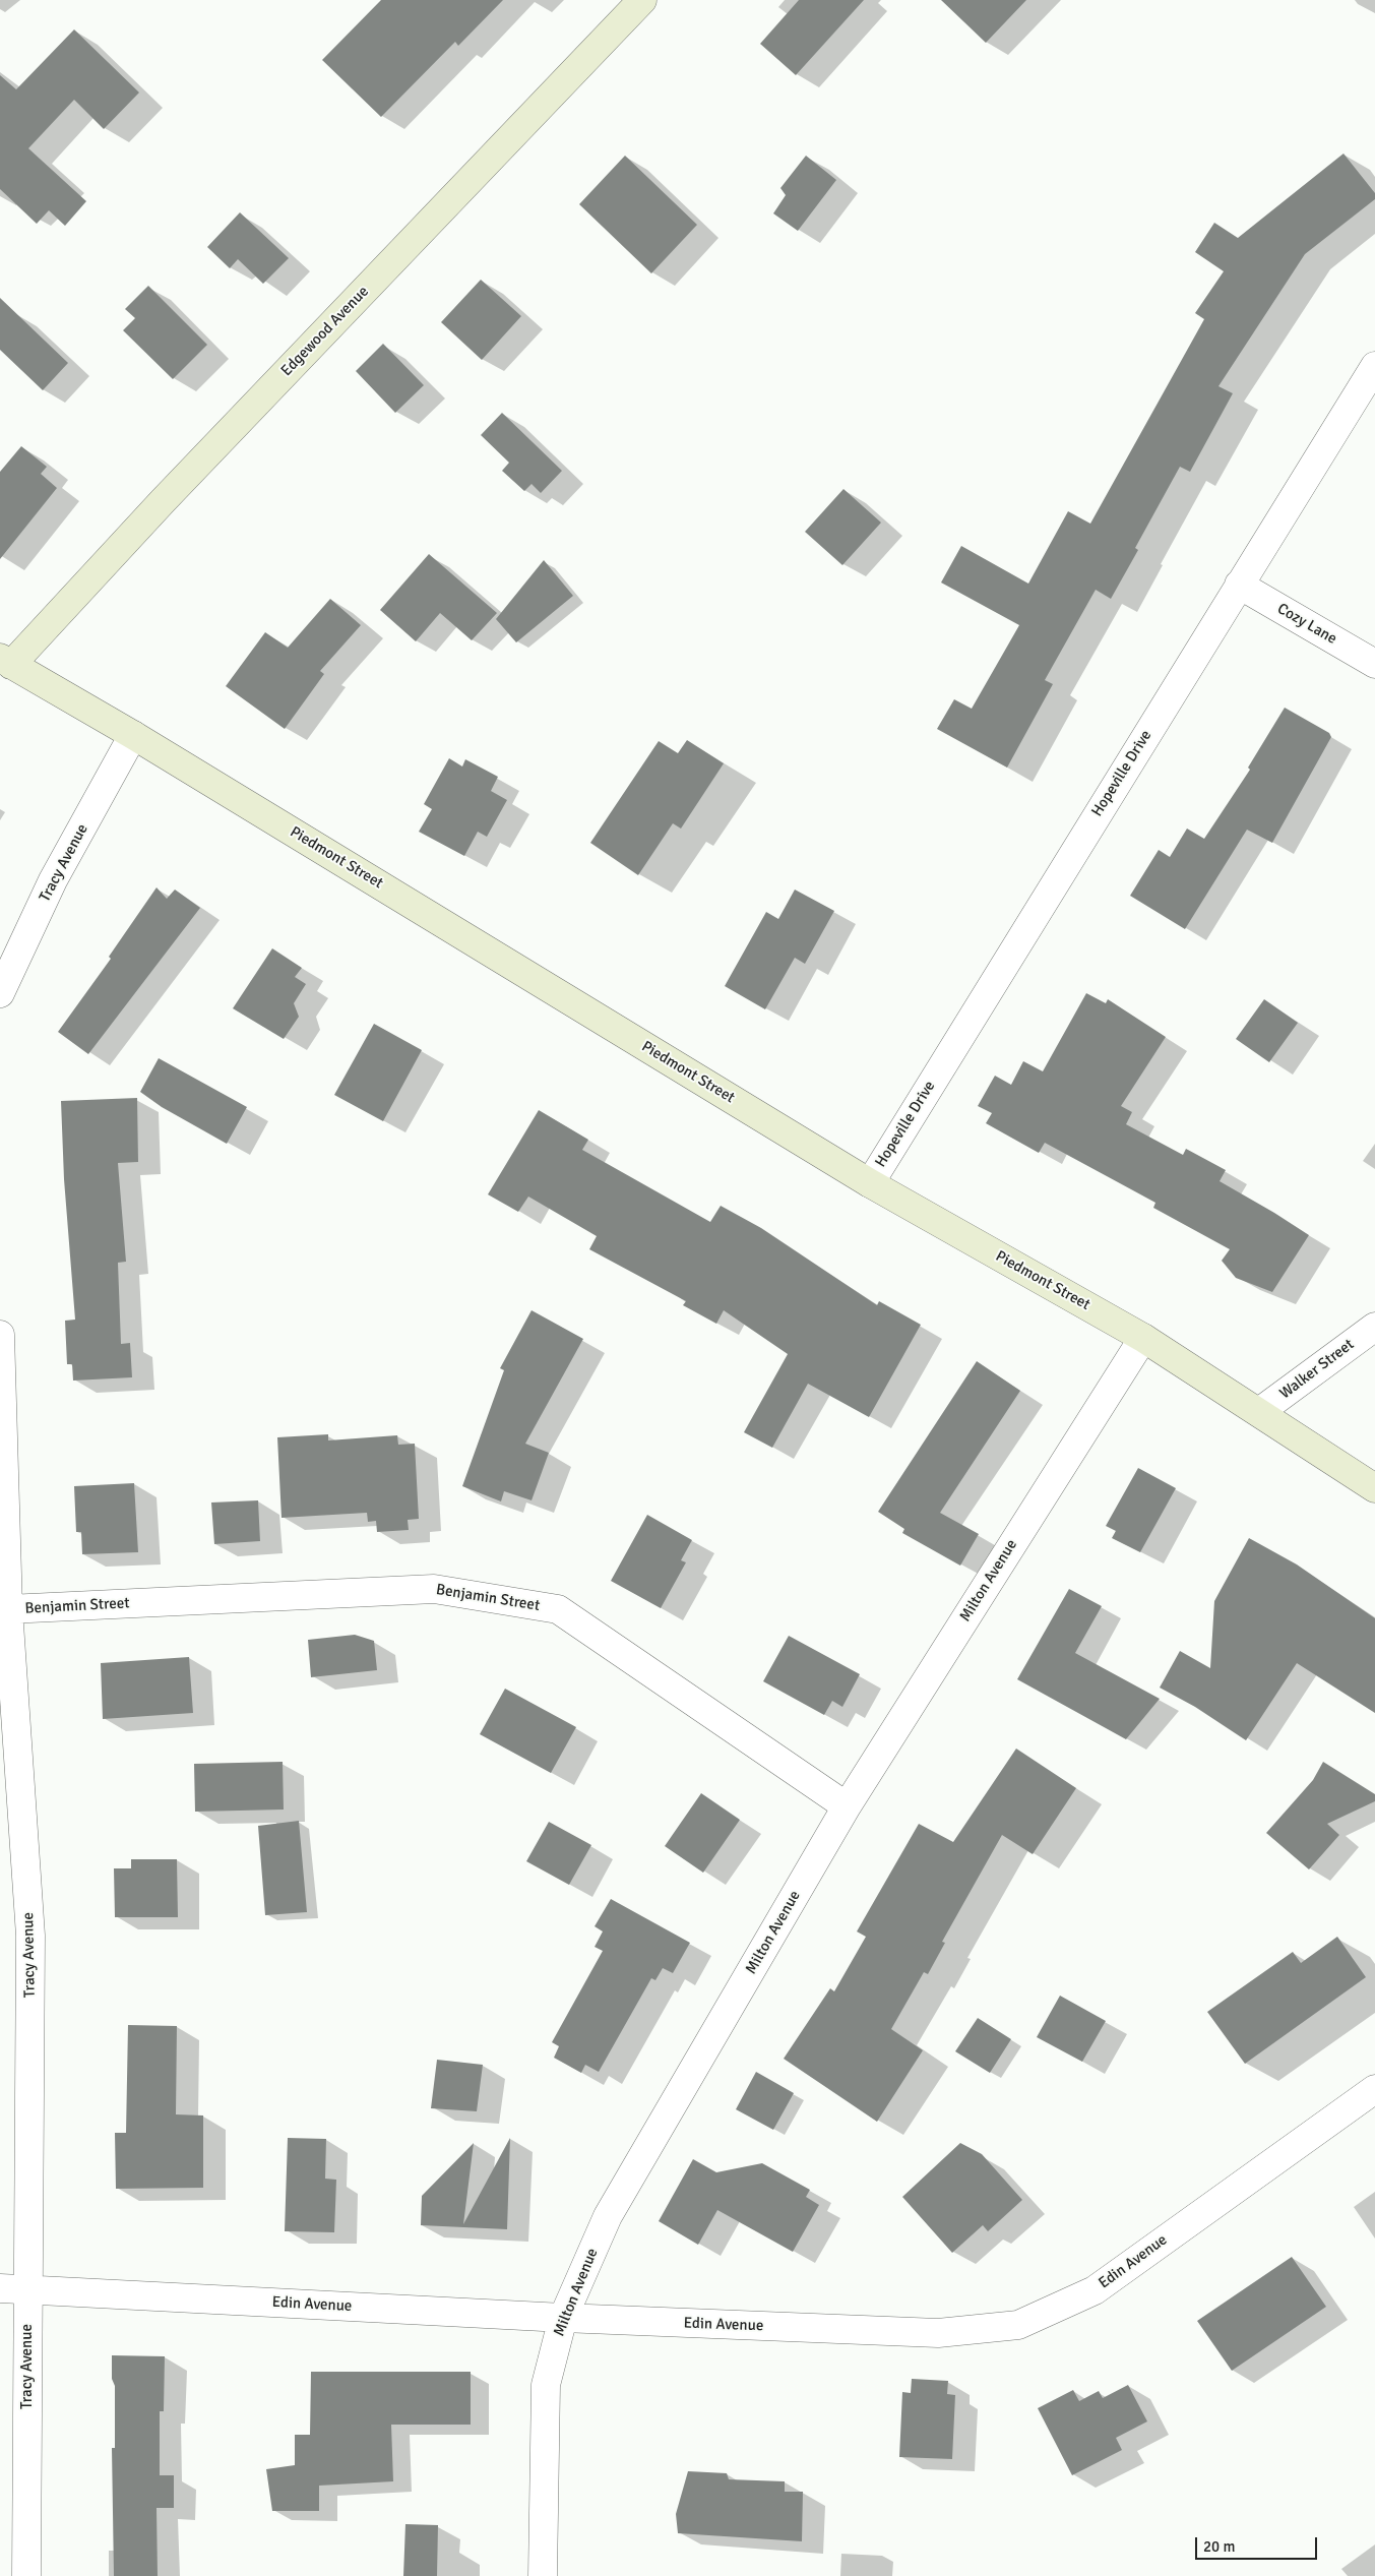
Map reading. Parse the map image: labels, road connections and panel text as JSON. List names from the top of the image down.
{
  "streets": {
    "street": [
      "Edgewood Avenue",
      "Cozy Lane",
      "Hopeville Drive",
      "Piedmont Street",
      "Tracy Avenue",
      "Walker Street",
      "Milton Avenue",
      "Benjamin Street",
      "Edin Avenue"
    ]
  },
  "crossings": [
    ["Edgewood Avenue", "Piedmont Street"],
    ["Cozy Lane", "Hopeville Drive"],
    ["Hopeville Drive", "Piedmont Street"],
    ["Piedmont Street", "Tracy Avenue"],
    ["Piedmont Street", "Walker Street"],
    ["Piedmont Street", "Milton Avenue"],
    ["Tracy Avenue", "Benjamin Street"],
    ["Tracy Avenue", "Edin Avenue"],
    ["Milton Avenue", "Benjamin Street"],
    ["Milton Avenue", "Edin Avenue"]
  ],
  "scale_bar": "20 m"
}
